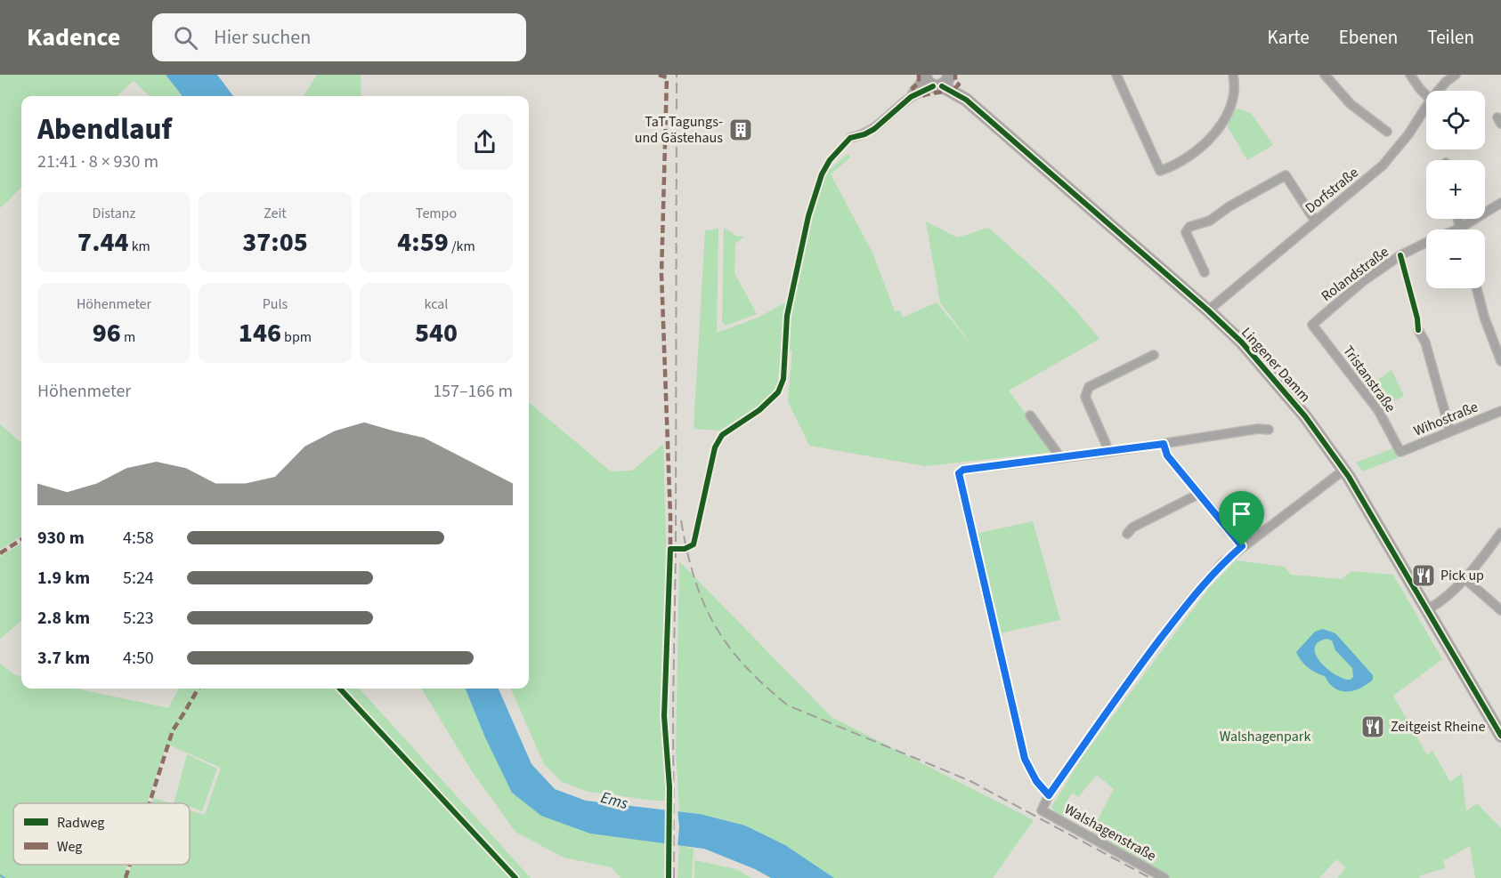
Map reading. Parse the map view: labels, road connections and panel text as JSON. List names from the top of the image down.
{
  "streets": {
    "main road": ["Lingener Damm"],
    "street": [
      "Dorfstraße",
      "Rolandstraße",
      "Tristanstraße",
      "Wihostraße",
      "Walshagenstraße"
    ]
  },
  "crossings": [
    ["Dorfstraße", "Lingener Damm"],
    ["Rolandstraße", "Tristanstraße"],
    ["Tristanstraße", "Wihostraße"]
  ],
  "water": ["Ems"],
  "parks": ["Walshagenpark"],
  "places": {
    "building": ["TaT Tagungs- und Gästehaus"],
    "restaurant": ["Pick up", "Zeitgeist Rheine"]
  },
  "legend": ["Radweg", "Weg"],
  "page": {
    "header": "Kadence",
    "search": "Hier suchen",
    "nav": ["Karte", "Ebenen", "Teilen"],
    "map_buttons": ["+", "−"],
    "heading": ["Abendlauf", "21:41 · 8 × 930 m"],
    "stats": [
      ["Distanz", "7.44 km"],
      ["Zeit", "37:05"],
      ["Tempo", "4:59 /km"],
      ["Höhenmeter", "96 m"],
      ["Puls", "146 bpm"],
      ["kcal", "540"]
    ],
    "chart": ["Höhenmeter", "157–166 m"],
    "list": [
      {
        "name": "930 m",
        "note": "4:58"
      },
      {
        "name": "1.9 km",
        "note": "5:24"
      },
      {
        "name": "2.8 km",
        "note": "5:23"
      },
      {
        "name": "3.7 km",
        "note": "4:50"
      }
    ]
  }
}
